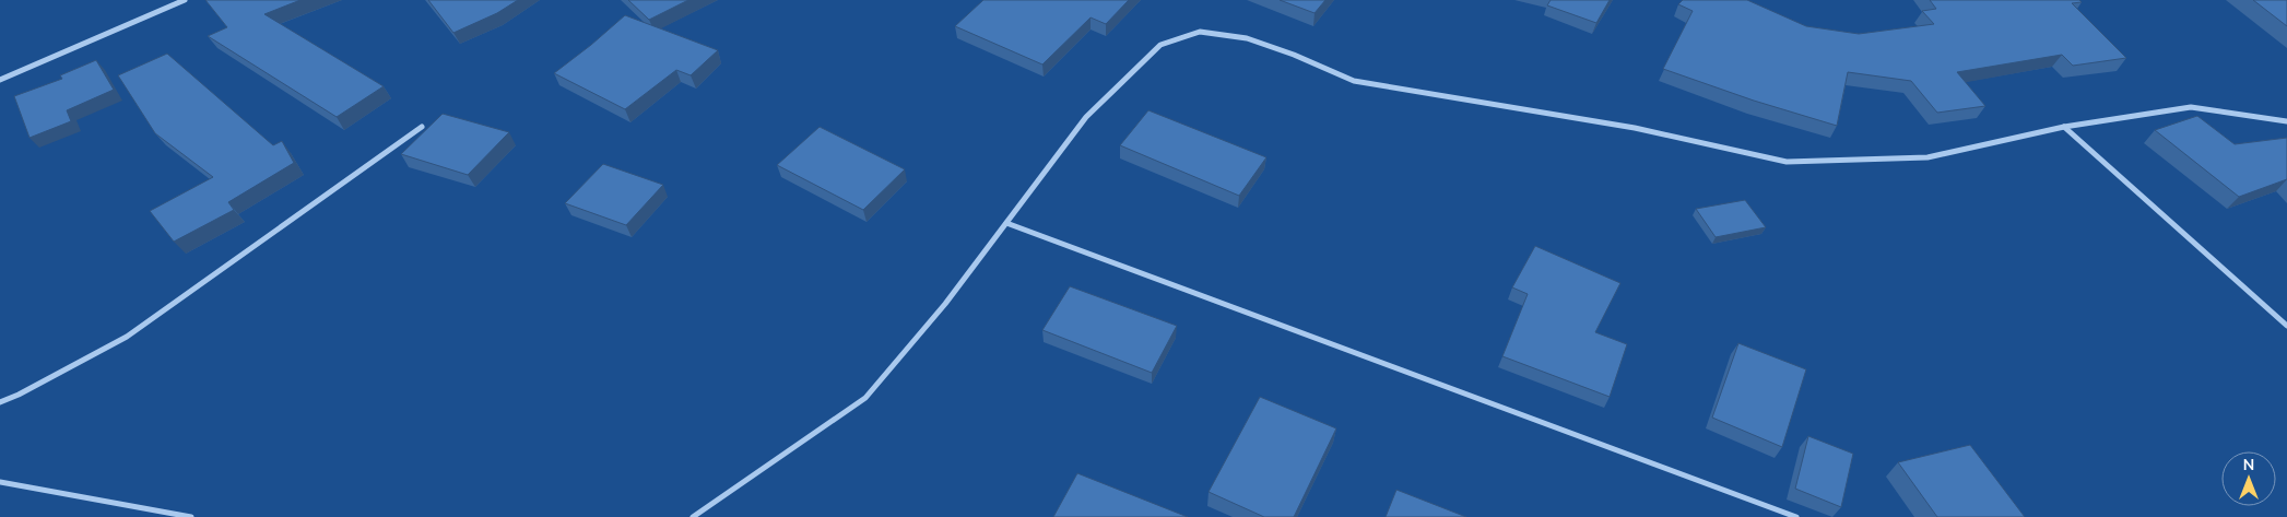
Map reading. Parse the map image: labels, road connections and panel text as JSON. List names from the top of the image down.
{
  "north": "top"
}
